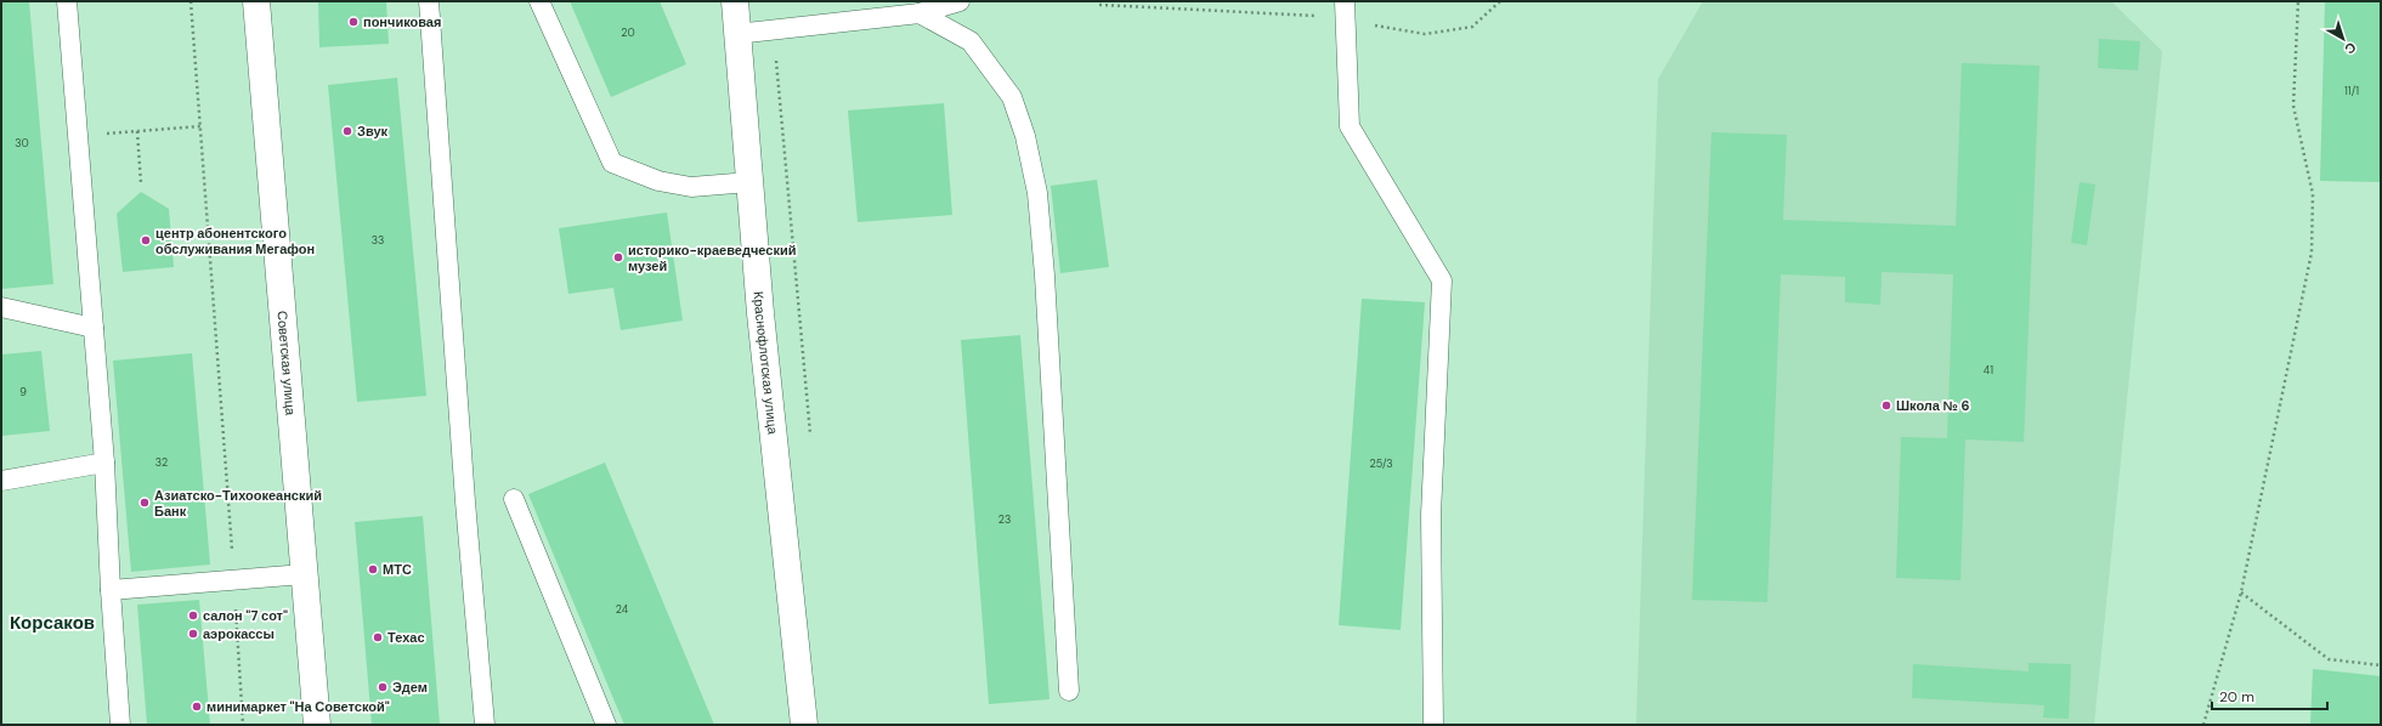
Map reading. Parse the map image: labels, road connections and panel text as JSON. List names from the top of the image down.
{
  "streets": {
    "main road": ["Советская улица", "Краснофлотская улица"]
  },
  "districts": ["Корсаков"],
  "places": [
    "пончиковая",
    "Звук",
    "центр абонентского обслуживания Мегафон",
    "историко-краеведческий музей",
    "Школа № 6",
    "Азиатско-Тихоокеанский Банк",
    "МТС",
    "салон \"7 сот\"",
    "аэрокассы",
    "Техас",
    "Эдем",
    "минимаркет \"На Советской\""
  ],
  "house_numbers": [
    "20",
    "11/1",
    "30",
    "33",
    "41",
    "9",
    "32",
    "25/3",
    "23",
    "24"
  ],
  "scale_bar": "20 m",
  "north": "bottom right"
}
